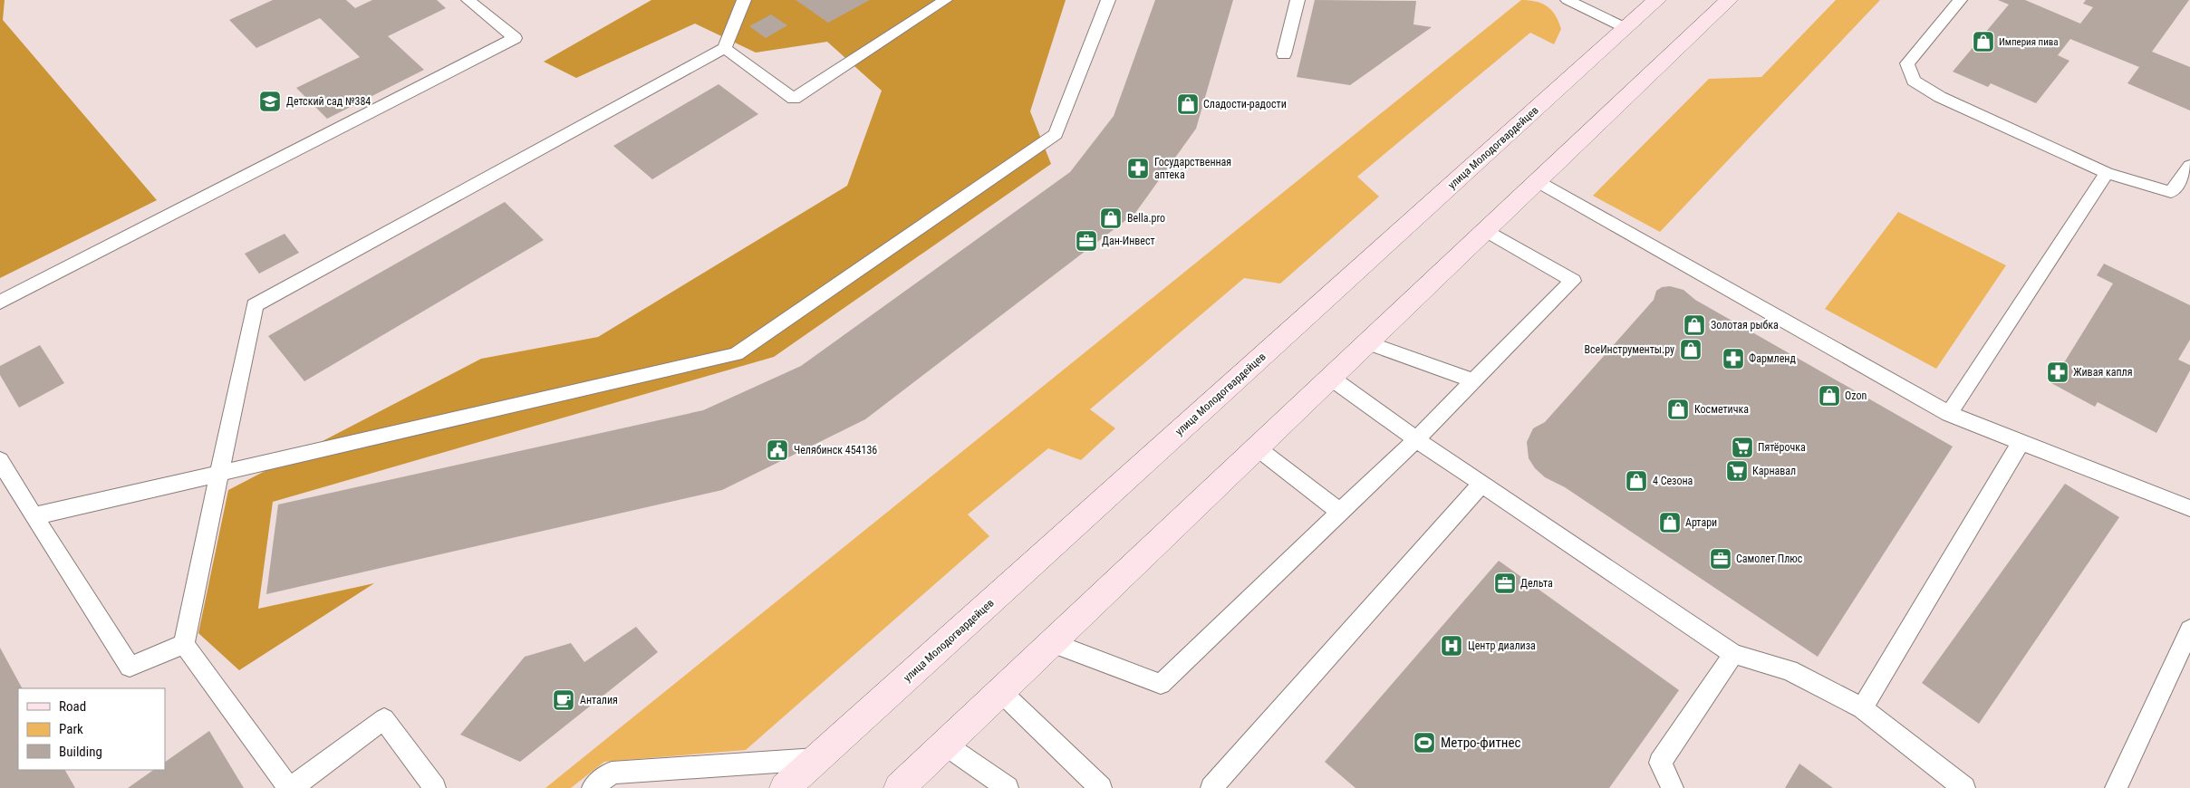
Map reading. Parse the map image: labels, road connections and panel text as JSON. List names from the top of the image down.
{
  "streets": {
    "main road": ["улица Молодогвардейцев"]
  },
  "places": {
    "shop": [
      "Империя пива",
      "Сладости-радости",
      "Bella.pro",
      "Золотая рыбка",
      "ВсеИнструменты.ру",
      "Ozon",
      "Косметичка",
      "4 Сезона",
      "Артари"
    ],
    "school or university": ["Детский сад №384"],
    "pharmacy": ["Государственная аптека", "Фармленд", "Живая капля"],
    "office": ["Дан-Инвест", "Самолет Плюс", "Дельта"],
    "supermarket": ["Пятёрочка", "Карнавал"],
    "public building": ["Челябинск 454136"],
    "hospital": ["Центр диализа"],
    "cafe": ["Анталия"],
    "sports": ["Метро-фитнес"]
  },
  "legend": ["Road", "Park", "Building"]
}
